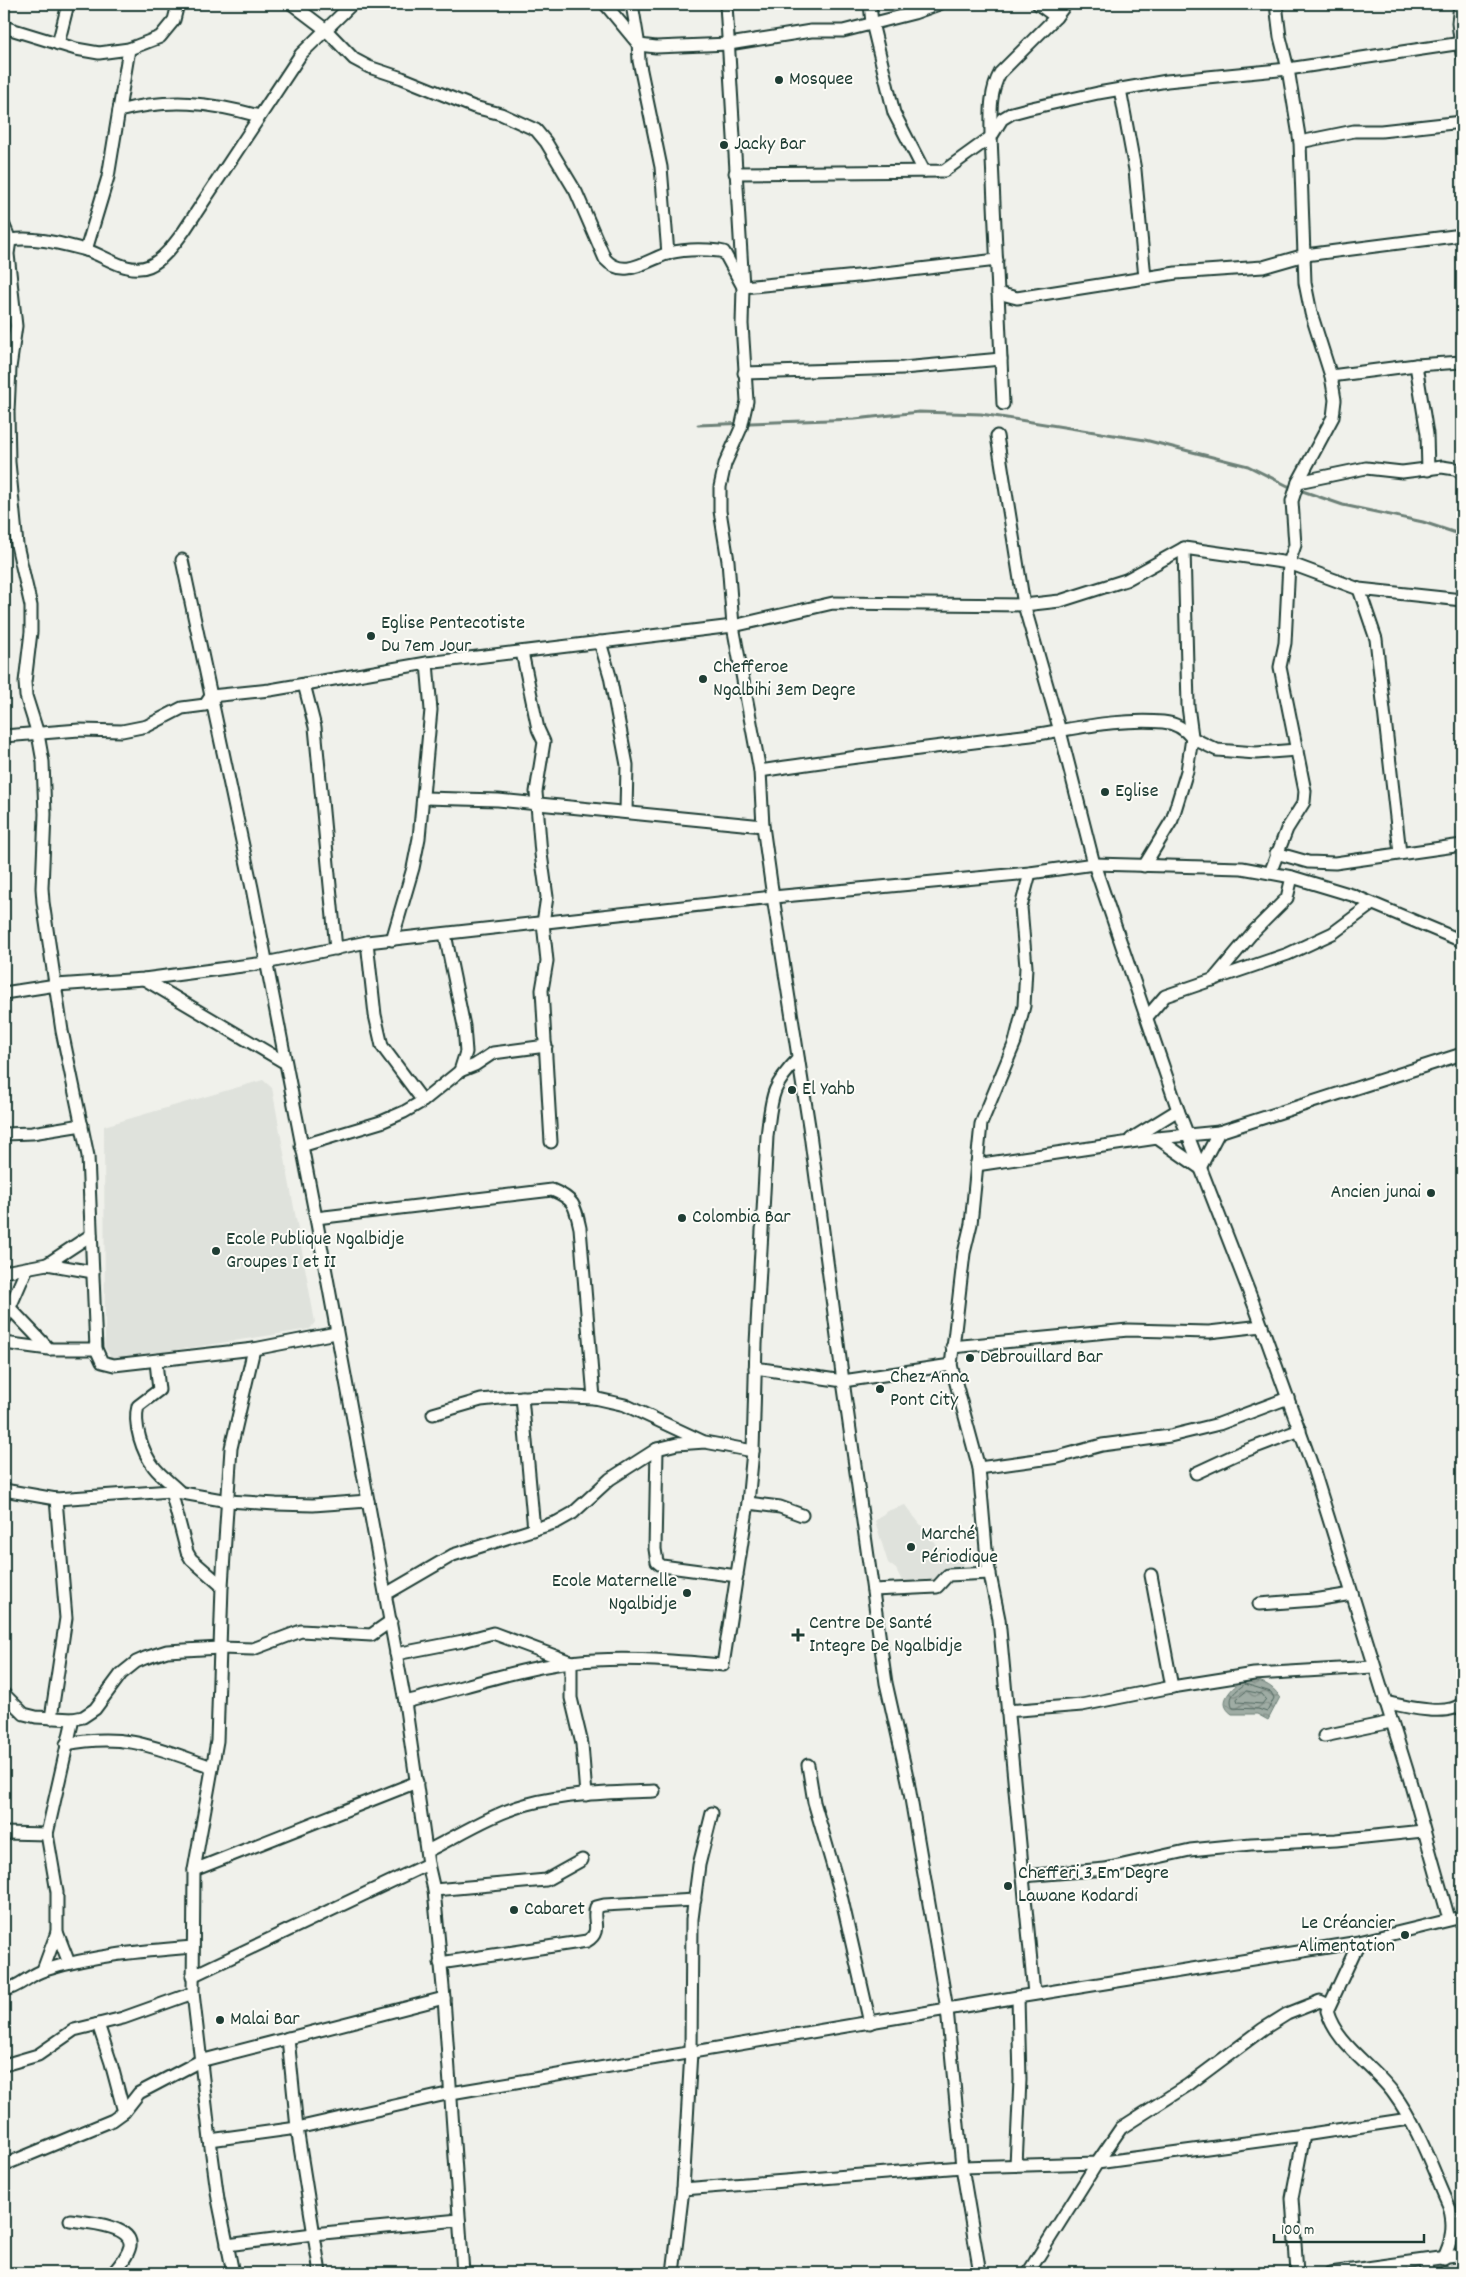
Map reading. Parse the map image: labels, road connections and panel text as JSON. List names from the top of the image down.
{
  "places": {
    "other": [
      "Mosquee",
      "Jacky Bar",
      "Eglise Pentecotiste Du 7em Jour",
      "Chefferoe Ngalbihi 3em Degre",
      "Eglise",
      "El Yahb",
      "Ancien junai",
      "Colombia Bar",
      "Ecole Publique Ngalbidje Groupes I et II",
      "Debrouillard Bar",
      "Chez Anna Pont City",
      "Marché Périodique",
      "Ecole Maternelle Ngalbidje",
      "Chefferi 3 Em Degre Lawane Kodardi",
      "Cabaret",
      "Le Créancier Alimentation",
      "Malai Bar"
    ],
    "health": ["Centre De Santé Integre De Ngalbidje"]
  },
  "scale_bar": "100 m"
}
